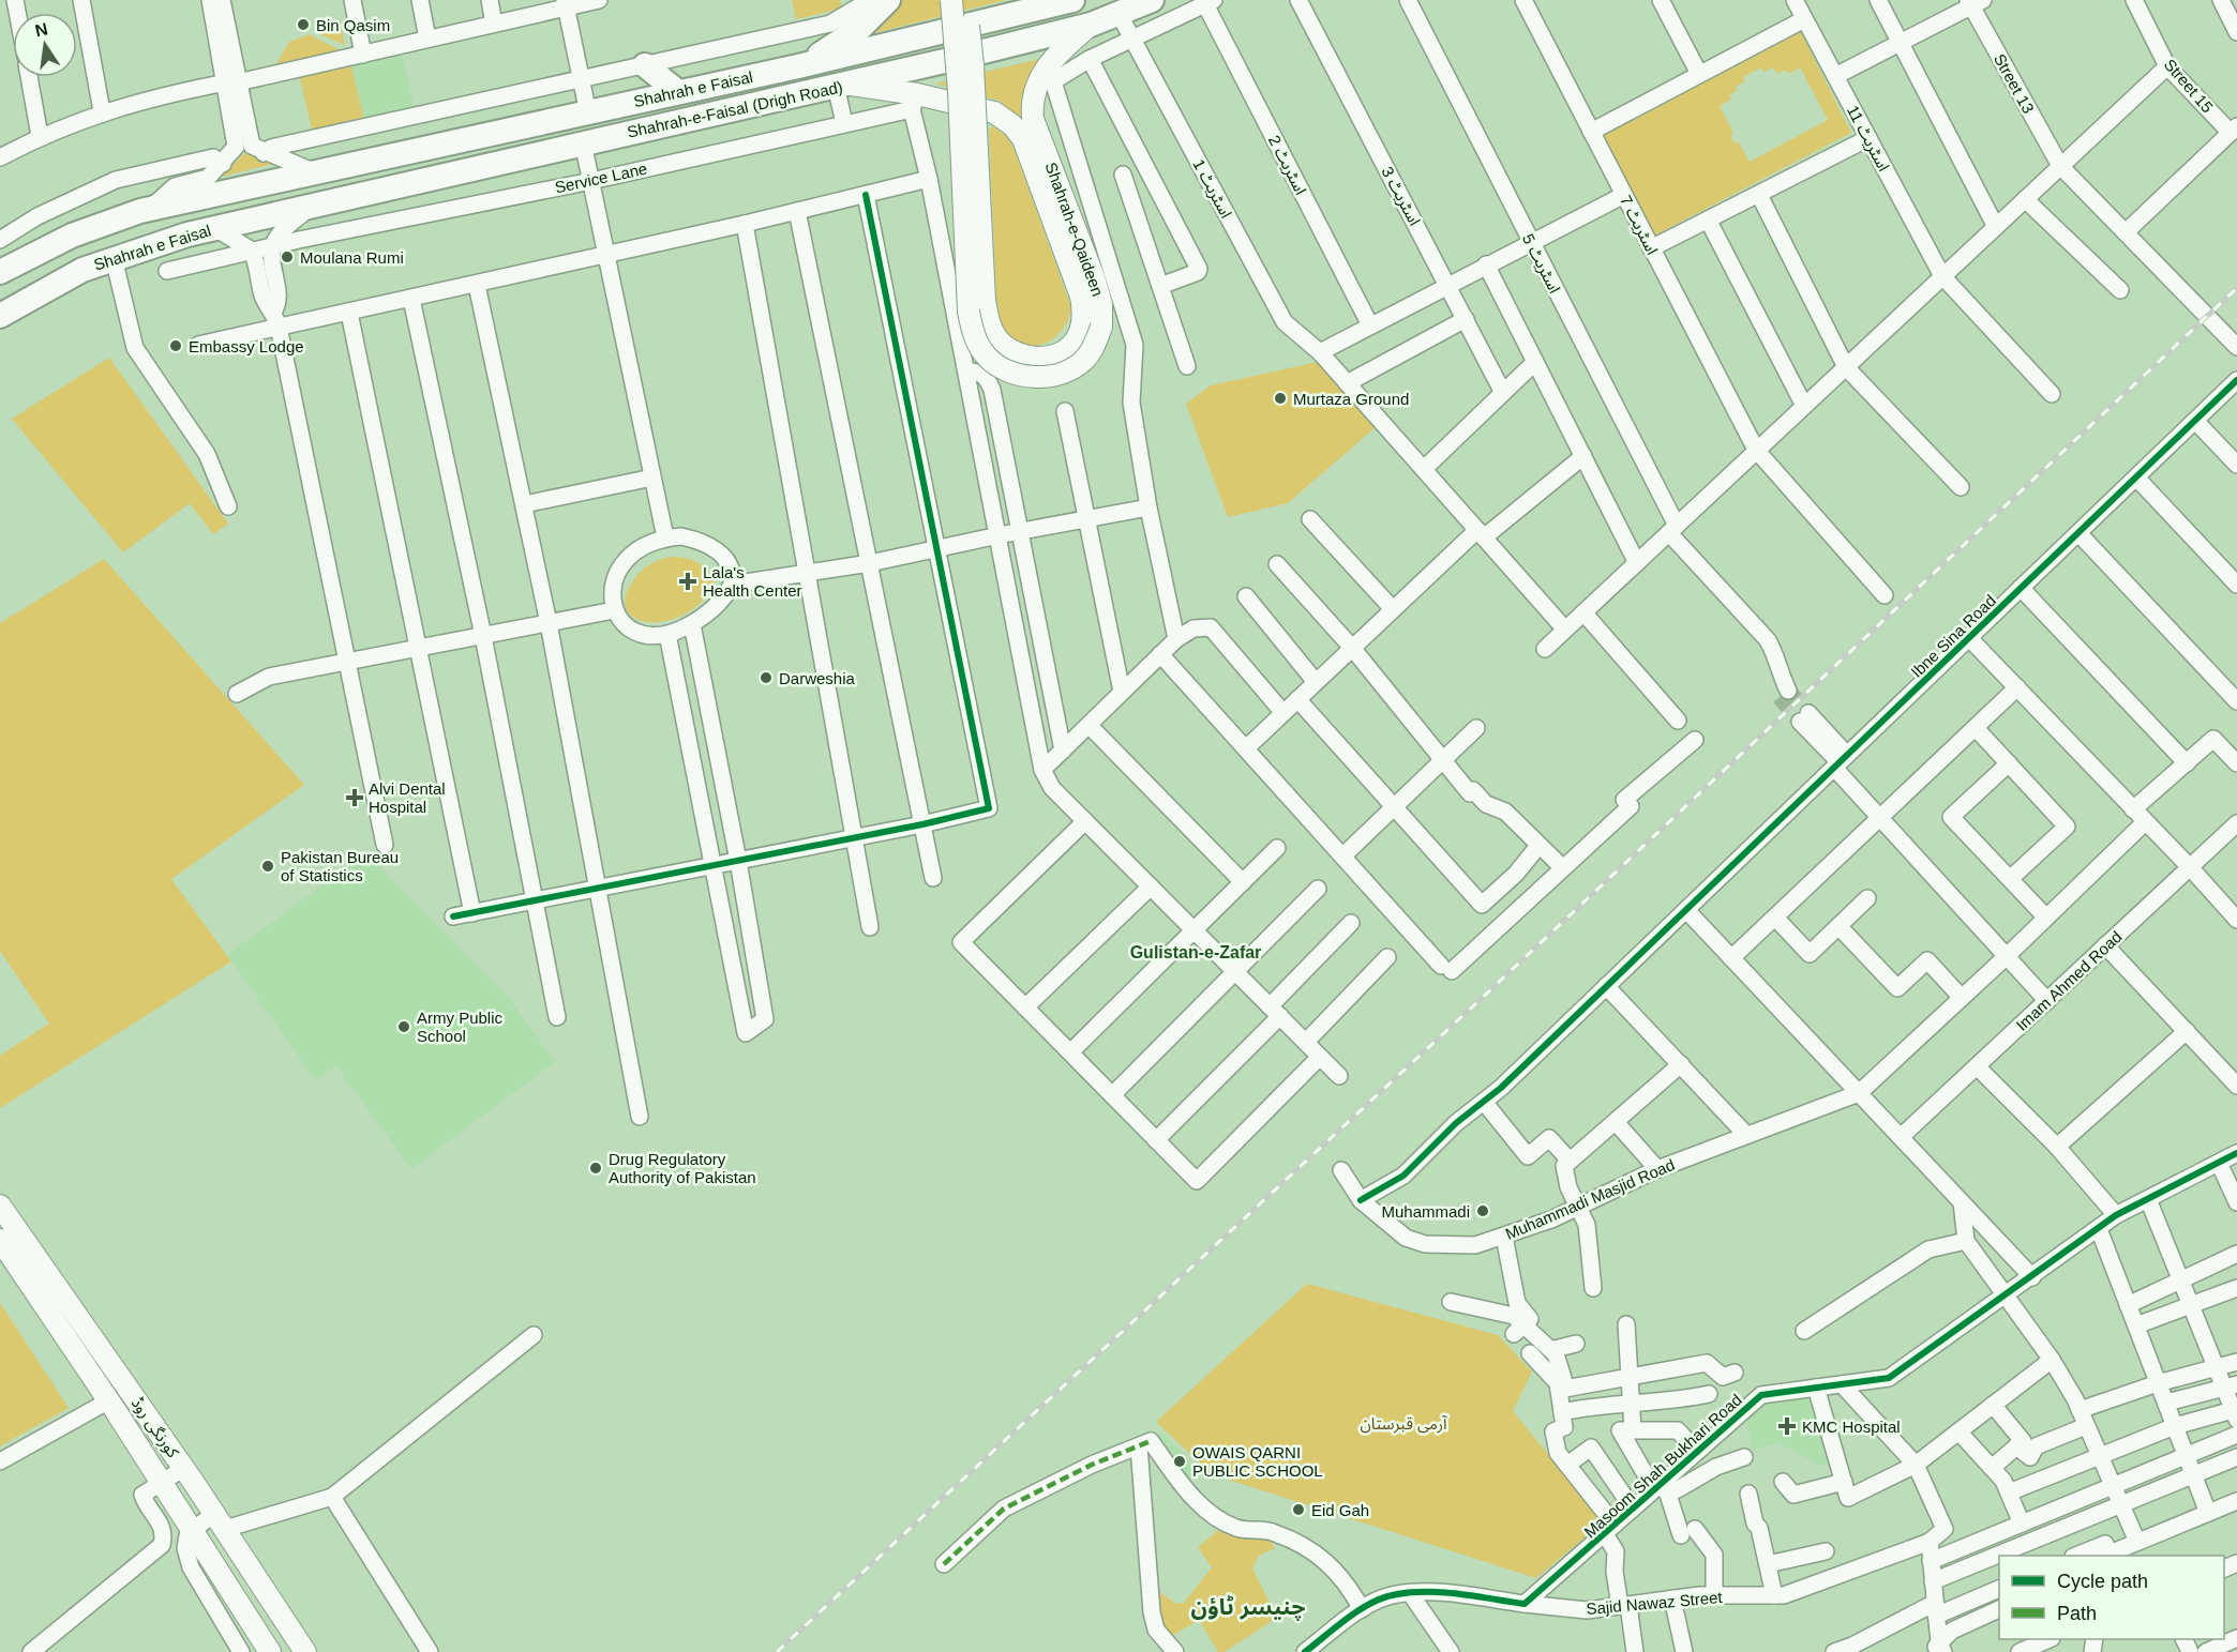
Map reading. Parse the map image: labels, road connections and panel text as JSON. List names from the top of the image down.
{
  "streets": {
    "highway": ["Shahrah e Faisal", "Shahrah-e-Faisal (Drigh Road)"],
    "main road": ["Shahrah-e-Qaideen", "کورنگی روڈ"],
    "street": [
      "Street 13",
      "Street 15",
      "اسٹریٹ 11",
      "اسٹریٹ 2",
      "Service Lane",
      "اسٹریٹ 1",
      "اسٹریٹ 3",
      "اسٹریٹ 7",
      "اسٹریٹ 5",
      "Ibne Sina Road",
      "Imam Ahmed Road",
      "Muhammadi Masjid Road",
      "Masoom Shah Bukhari Road",
      "Sajid Nawaz Street"
    ]
  },
  "crossings": [
    ["Shahrah e Faisal", "Shahrah-e-Faisal (Drigh Road)"],
    ["Shahrah-e-Faisal (Drigh Road)", "اسٹریٹ 1"],
    ["Shahrah-e-Faisal (Drigh Road)", "Shahrah-e-Qaideen"],
    ["Service Lane", "Shahrah-e-Qaideen"],
    ["Ibne Sina Road", "Muhammadi Masjid Road"],
    ["Masoom Shah Bukhari Road", "Sajid Nawaz Street"]
  ],
  "districts": ["Gulistan-e-Zafar", "چنیسر ٹاؤن"],
  "parks": ["آرمی قبرستان"],
  "places": {
    "other": [
      "Bin Qasim",
      "Moulana Rumi",
      "Embassy Lodge",
      "Murtaza Ground",
      "Darweshia",
      "Pakistan Bureau of Statistics",
      "Army Public School",
      "Drug Regulatory Authority of Pakistan",
      "Muhammadi",
      "OWAIS QARNI PUBLIC SCHOOL",
      "Eid Gah"
    ],
    "health": ["Lala's Health Center", "Alvi Dental Hospital", "KMC Hospital"]
  },
  "legend": ["Cycle path", "Path"],
  "north": "top"
}
